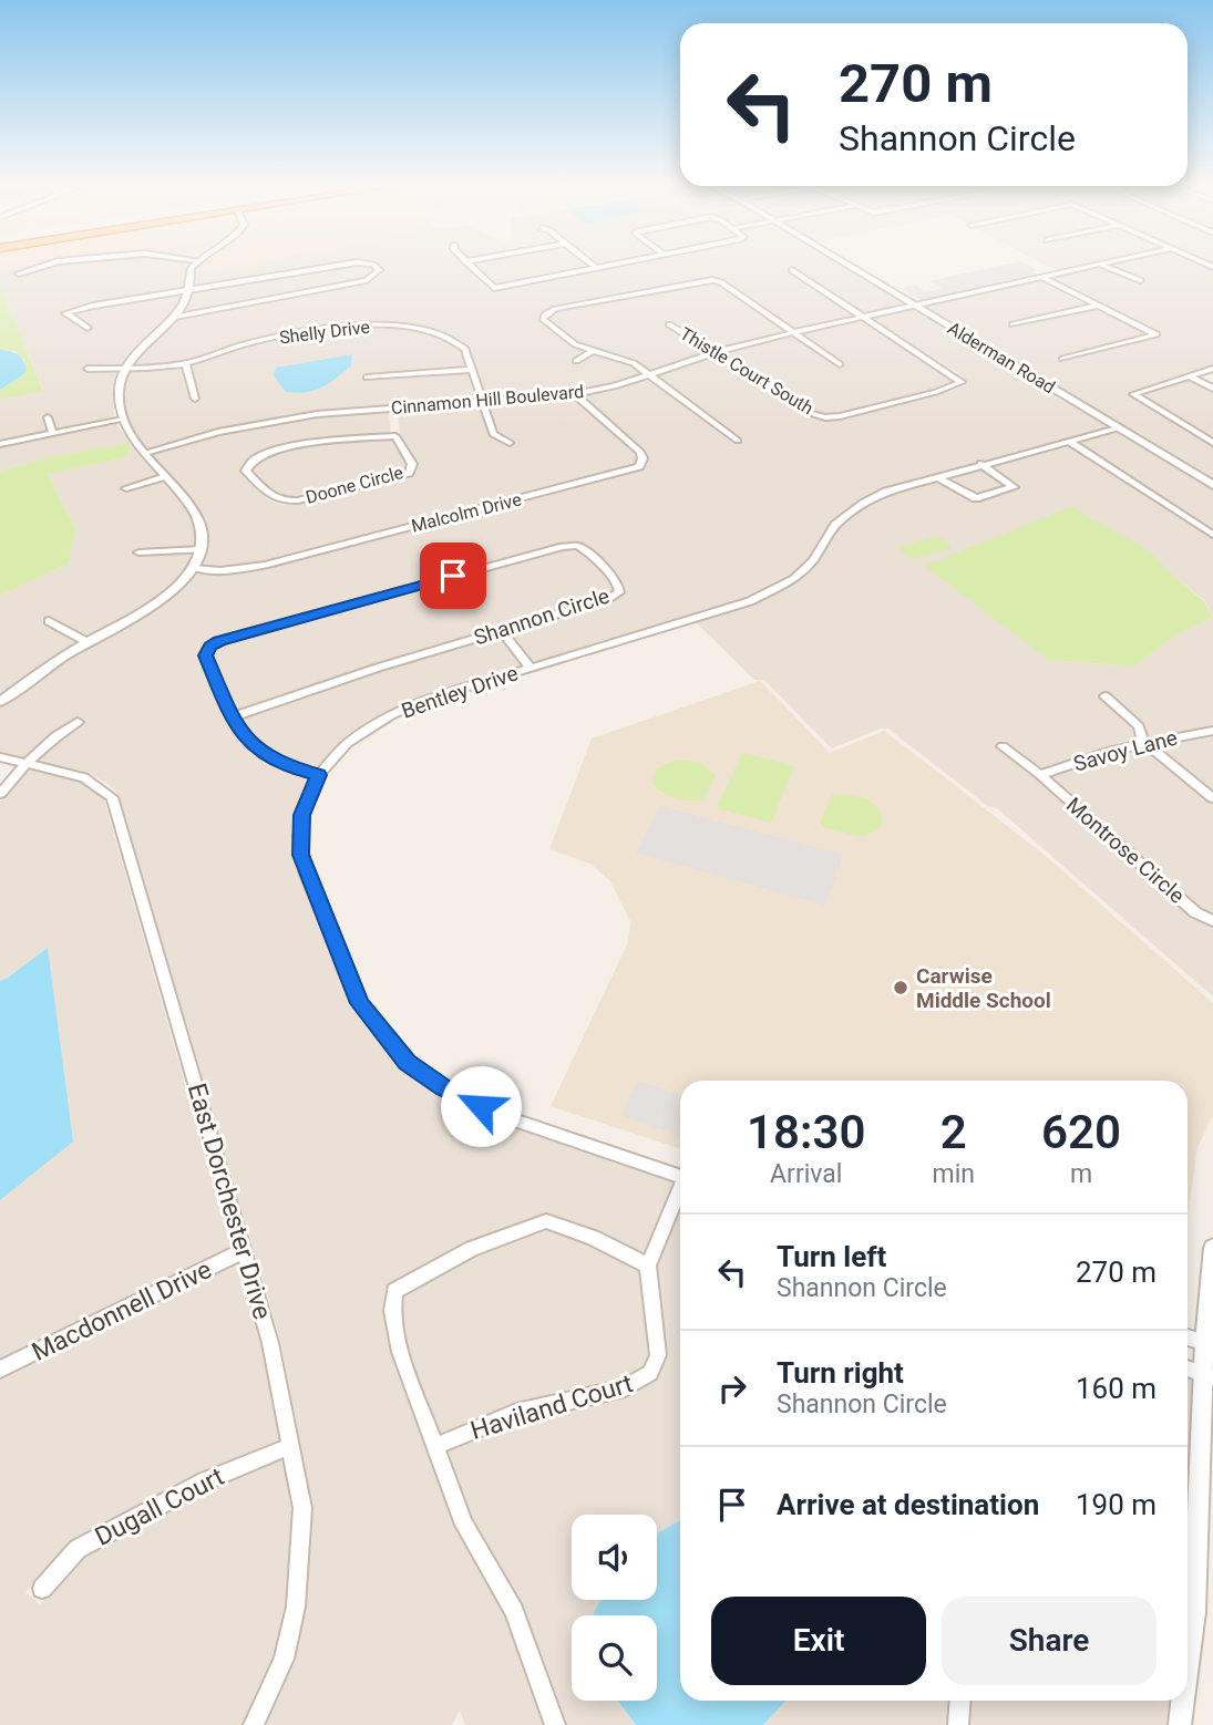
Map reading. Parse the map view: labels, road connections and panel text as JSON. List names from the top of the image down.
{
  "streets": {
    "street": [
      "Shelly Drive",
      "Alderman Road",
      "Thistle Court South",
      "Cinnamon Hill Boulevard",
      "Doone Circle",
      "Malcolm Drive",
      "Shannon Circle",
      "Bentley Drive",
      "Savoy Lane",
      "Montrose Circle",
      "East Dorchester Drive",
      "Macdonnell Drive",
      "Haviland Court",
      "Dugall Court"
    ]
  },
  "crossings": [
    ["Shelly Drive", "Cinnamon Hill Boulevard"],
    ["Alderman Road", "Cinnamon Hill Boulevard"],
    ["Alderman Road", "Bentley Drive"],
    ["Thistle Court South", "Cinnamon Hill Boulevard"],
    ["Cinnamon Hill Boulevard", "Doone Circle"],
    ["Cinnamon Hill Boulevard", "Malcolm Drive"],
    ["Shannon Circle", "Bentley Drive"],
    ["Savoy Lane", "Montrose Circle"],
    ["East Dorchester Drive", "Macdonnell Drive"],
    ["East Dorchester Drive", "Dugall Court"]
  ],
  "places": ["Carwise Middle School"],
  "page": {
    "turn": ["270 m", "Shannon Circle"],
    "eta": [
      "18:30",
      "Arrival",
      "2",
      "min",
      "620",
      "m"
    ],
    "list": [
      {
        "name": "Turn left",
        "note": "Shannon Circle",
        "value": "270 m"
      },
      {
        "name": "Turn right",
        "note": "Shannon Circle",
        "value": "160 m"
      },
      {
        "name": "Arrive at destination",
        "value": "190 m"
      }
    ],
    "buttons": ["Exit", "Share"]
  }
}
